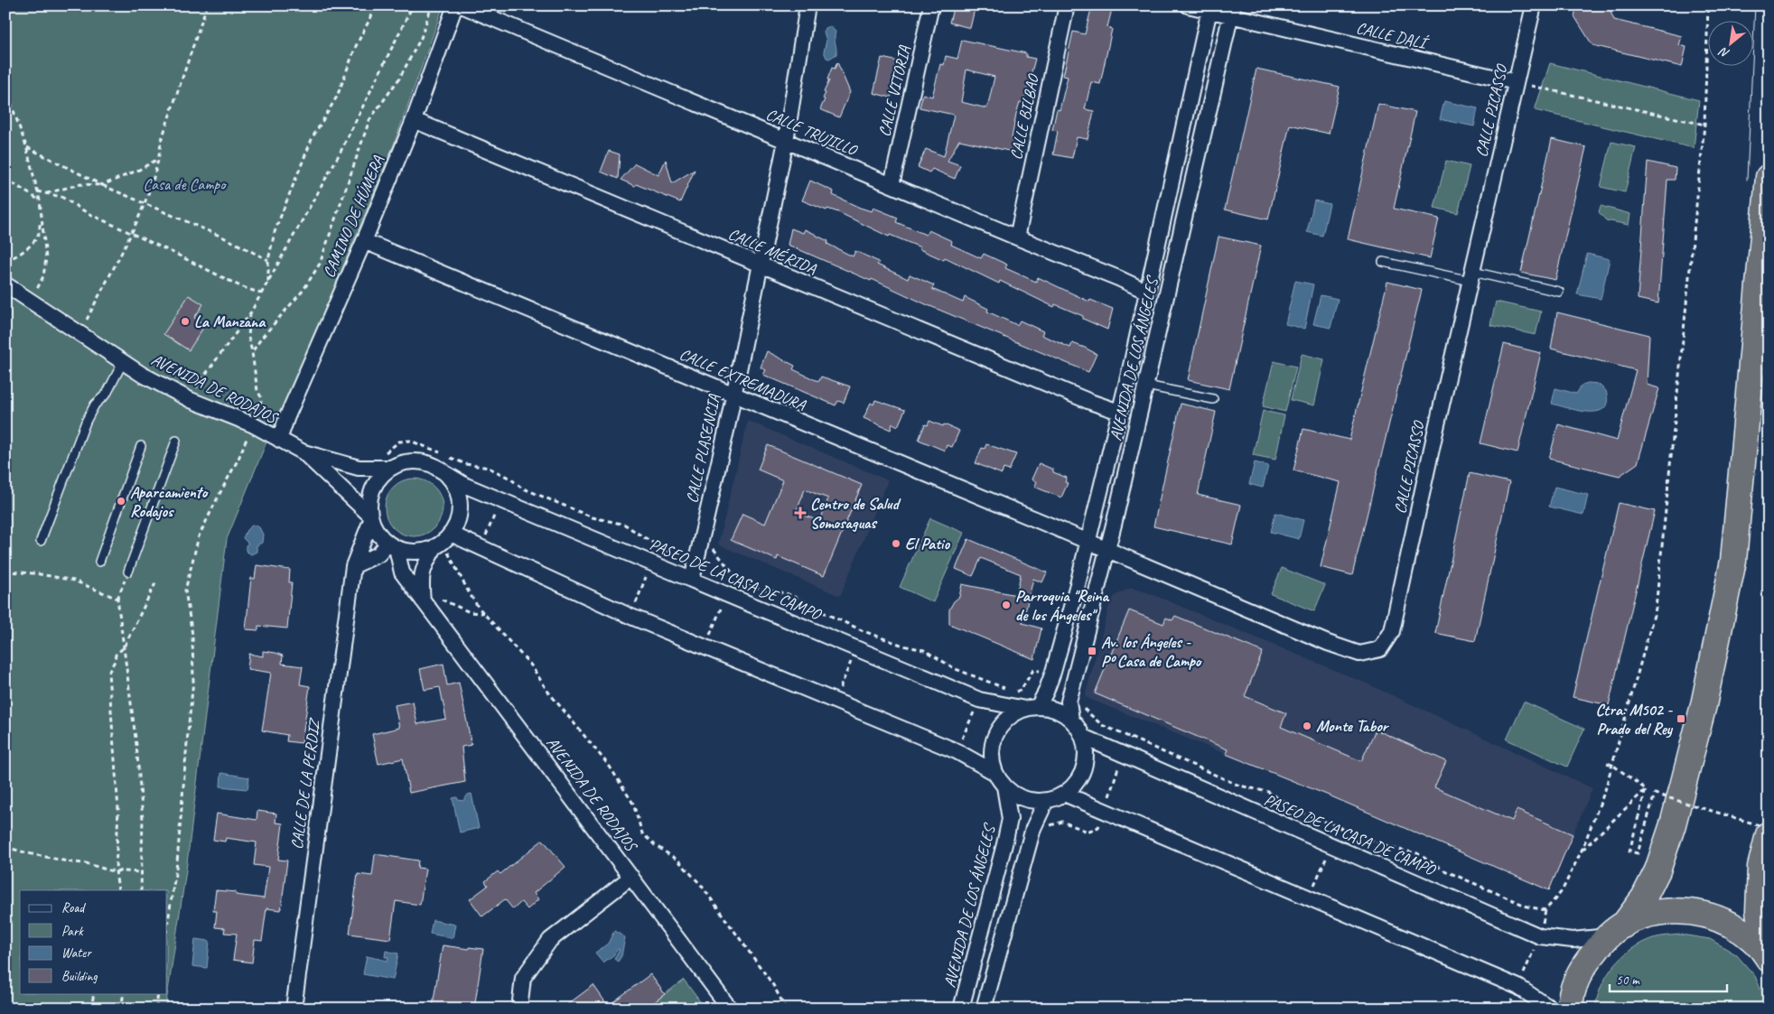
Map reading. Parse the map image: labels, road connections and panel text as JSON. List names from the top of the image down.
{
  "streets": {
    "street": [
      "CALLE DALÍ",
      "CALLE VITORIA",
      "CALLE PICASSO",
      "CALLE BILBAO",
      "CALLE TRUJILLO",
      "CAMINO DE HÚMERA",
      "CALLE MÉRIDA",
      "AVENIDA DE LOS ÁNGELES",
      "CALLE EXTREMADURA",
      "AVENIDA DE RODAJOS",
      "CALLE PLASENCIA",
      "PASEO DE LA CASA DE CAMPO",
      "CALLE DE LA PERDIZ"
    ]
  },
  "crossings": [
    ["CALLE DALÍ", "CALLE PICASSO"],
    ["CALLE DALÍ", "AVENIDA DE LOS ÁNGELES"],
    ["CALLE VITORIA", "CALLE TRUJILLO"],
    ["CALLE PICASSO", "AVENIDA DE LOS ÁNGELES"],
    ["CALLE PICASSO", "CALLE EXTREMADURA"],
    ["CALLE BILBAO", "CALLE TRUJILLO"],
    ["CALLE TRUJILLO", "AVENIDA DE LOS ÁNGELES"],
    ["CALLE TRUJILLO", "CALLE PLASENCIA"],
    ["CAMINO DE HÚMERA", "CALLE MÉRIDA"],
    ["CAMINO DE HÚMERA", "CALLE EXTREMADURA"],
    ["CAMINO DE HÚMERA", "AVENIDA DE RODAJOS"],
    ["CALLE MÉRIDA", "AVENIDA DE LOS ÁNGELES"],
    ["CALLE MÉRIDA", "CALLE PLASENCIA"],
    ["AVENIDA DE LOS ÁNGELES", "CALLE EXTREMADURA"],
    ["AVENIDA DE LOS ÁNGELES", "PASEO DE LA CASA DE CAMPO"],
    ["CALLE EXTREMADURA", "CALLE PLASENCIA"],
    ["AVENIDA DE RODAJOS", "PASEO DE LA CASA DE CAMPO"],
    ["AVENIDA DE RODAJOS", "CALLE DE LA PERDIZ"],
    ["CALLE PLASENCIA", "PASEO DE LA CASA DE CAMPO"],
    ["PASEO DE LA CASA DE CAMPO", "CALLE DE LA PERDIZ"]
  ],
  "parks": ["Casa de Campo"],
  "places": {
    "other": [
      "La Manzana",
      "Aparcamiento Rodajos",
      "El Patio",
      "Parroquia \"Reina de los Ángeles\"",
      "Monte Tabor"
    ],
    "health": ["Centro de Salud Somosaguas"],
    "transit": ["Av. los Ángeles - Pº Casa de Campo", "Ctra. M502 - Prado del Rey"]
  },
  "legend": [
    "Road",
    "Park",
    "Water",
    "Building"
  ],
  "scale_bar": "50 m",
  "north": "bottom left"
}
